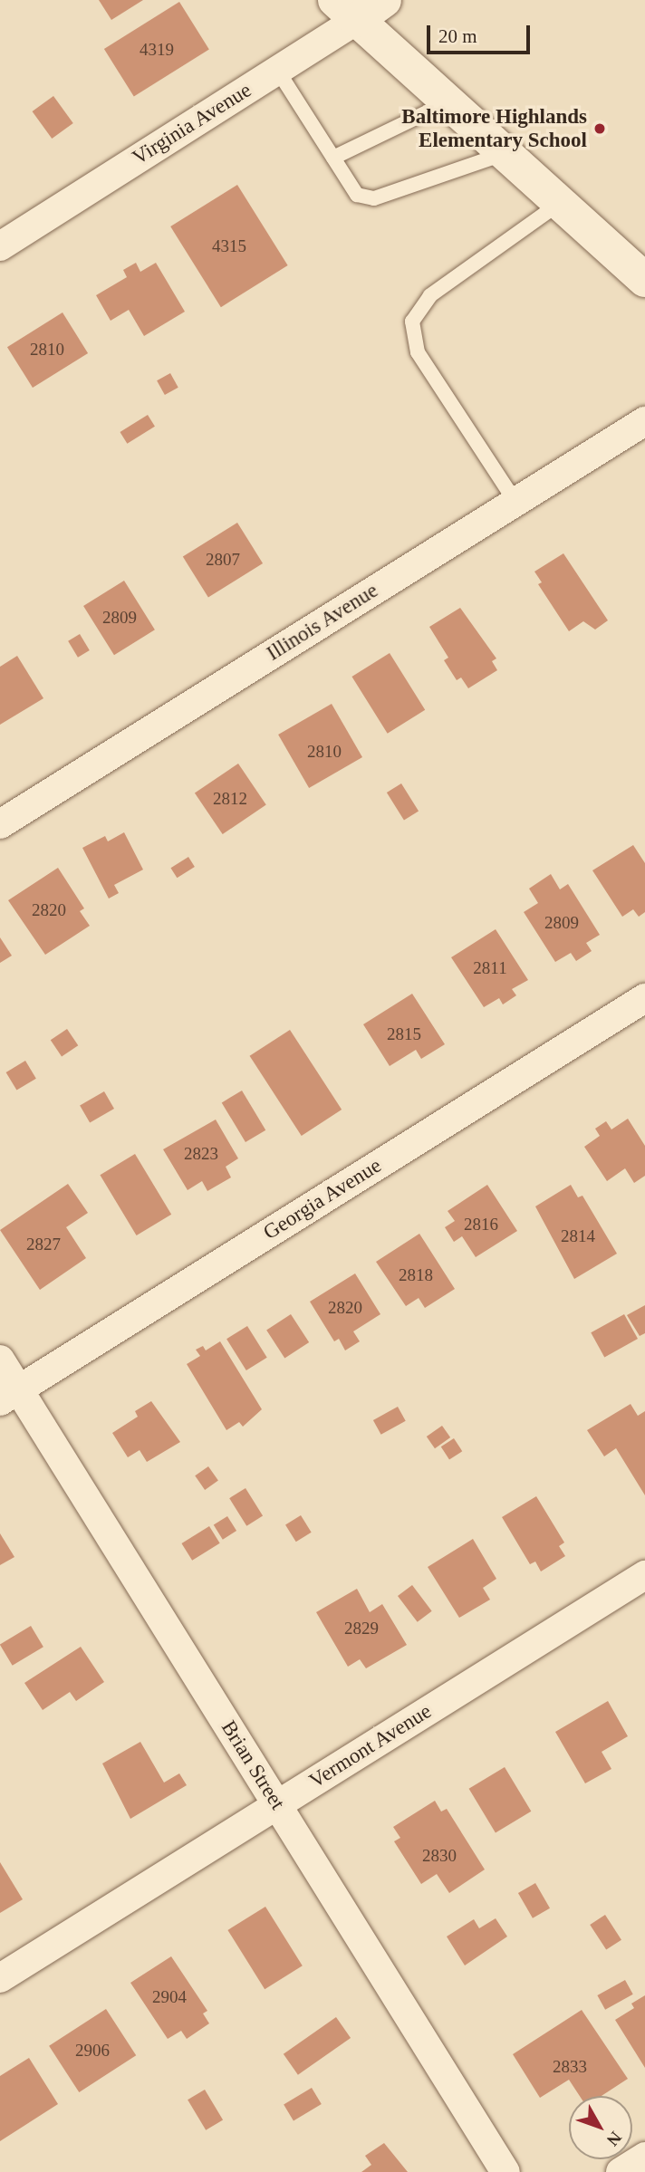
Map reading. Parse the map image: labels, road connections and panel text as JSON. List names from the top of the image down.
{
  "streets": {
    "street": [
      "Virginia Avenue",
      "Illinois Avenue",
      "Georgia Avenue",
      "Vermont Avenue",
      "Brian Street"
    ]
  },
  "crossings": [
    ["Georgia Avenue", "Brian Street"],
    ["Vermont Avenue", "Brian Street"]
  ],
  "places": ["Baltimore Highlands Elementary School"],
  "house_numbers": [
    "4319",
    "4315",
    "2810",
    "2807",
    "2809",
    "2810",
    "2812",
    "2820",
    "2809",
    "2811",
    "2815",
    "2823",
    "2816",
    "2814",
    "2827",
    "2818",
    "2820",
    "2829",
    "2830",
    "2904",
    "2906",
    "2833"
  ],
  "scale_bar": "20 m",
  "north": "bottom right"
}
